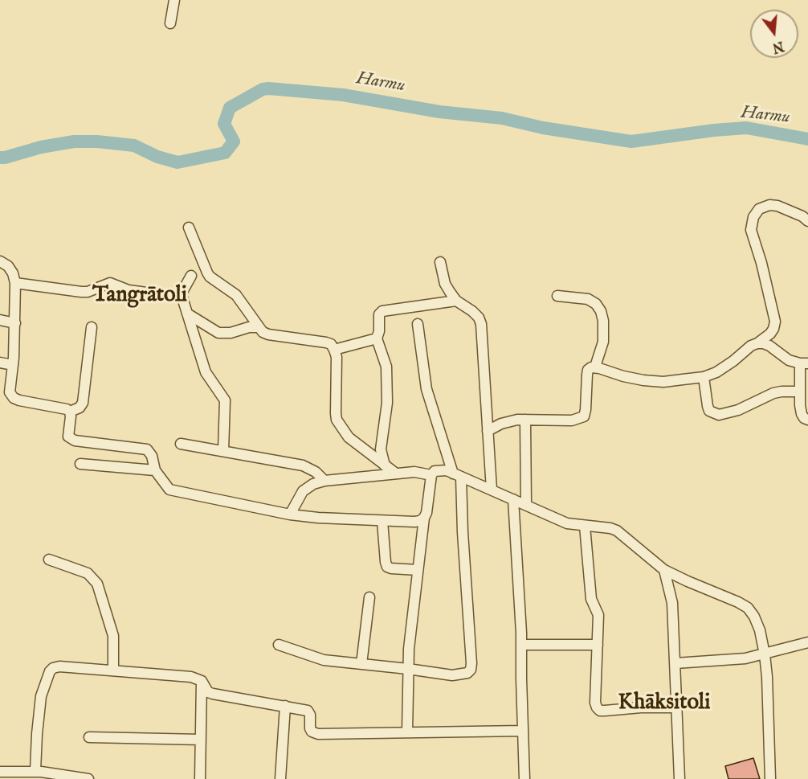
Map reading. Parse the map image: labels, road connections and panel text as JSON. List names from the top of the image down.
{
  "districts": ["Tangrātoli", "Khāksitoli"],
  "water": ["Harmu"],
  "north": "bottom"
}
